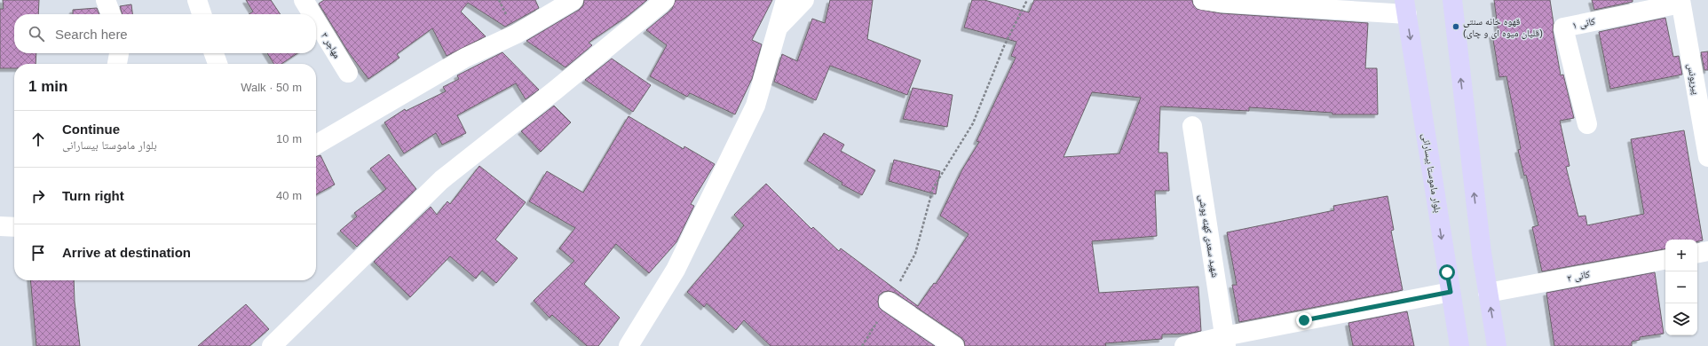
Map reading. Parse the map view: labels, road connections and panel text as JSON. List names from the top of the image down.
{
  "streets": {
    "main road": ["بلوار ماموستا بیسارانی"],
    "street": [
      "کانی ۱",
      "مهاجر ۳",
      "پیریونس",
      "شهید سعدی کهنه پوشی",
      "کانی ۲"
    ]
  },
  "crossings": [
    ["کانی ۱", "پیریونس"]
  ],
  "places": ["قهوه خانه سنتی (قلیان میوه ای و چای)"],
  "page": {
    "search": "Search here",
    "heading": ["1 min", "Walk · 50 m"],
    "list": [
      ["Continue", "بلوار ماموستا بیسارانی", "10 m"],
      ["Turn right", "40 m"],
      "Arrive at destination"
    ],
    "map_buttons": ["+", "−"]
  }
}
